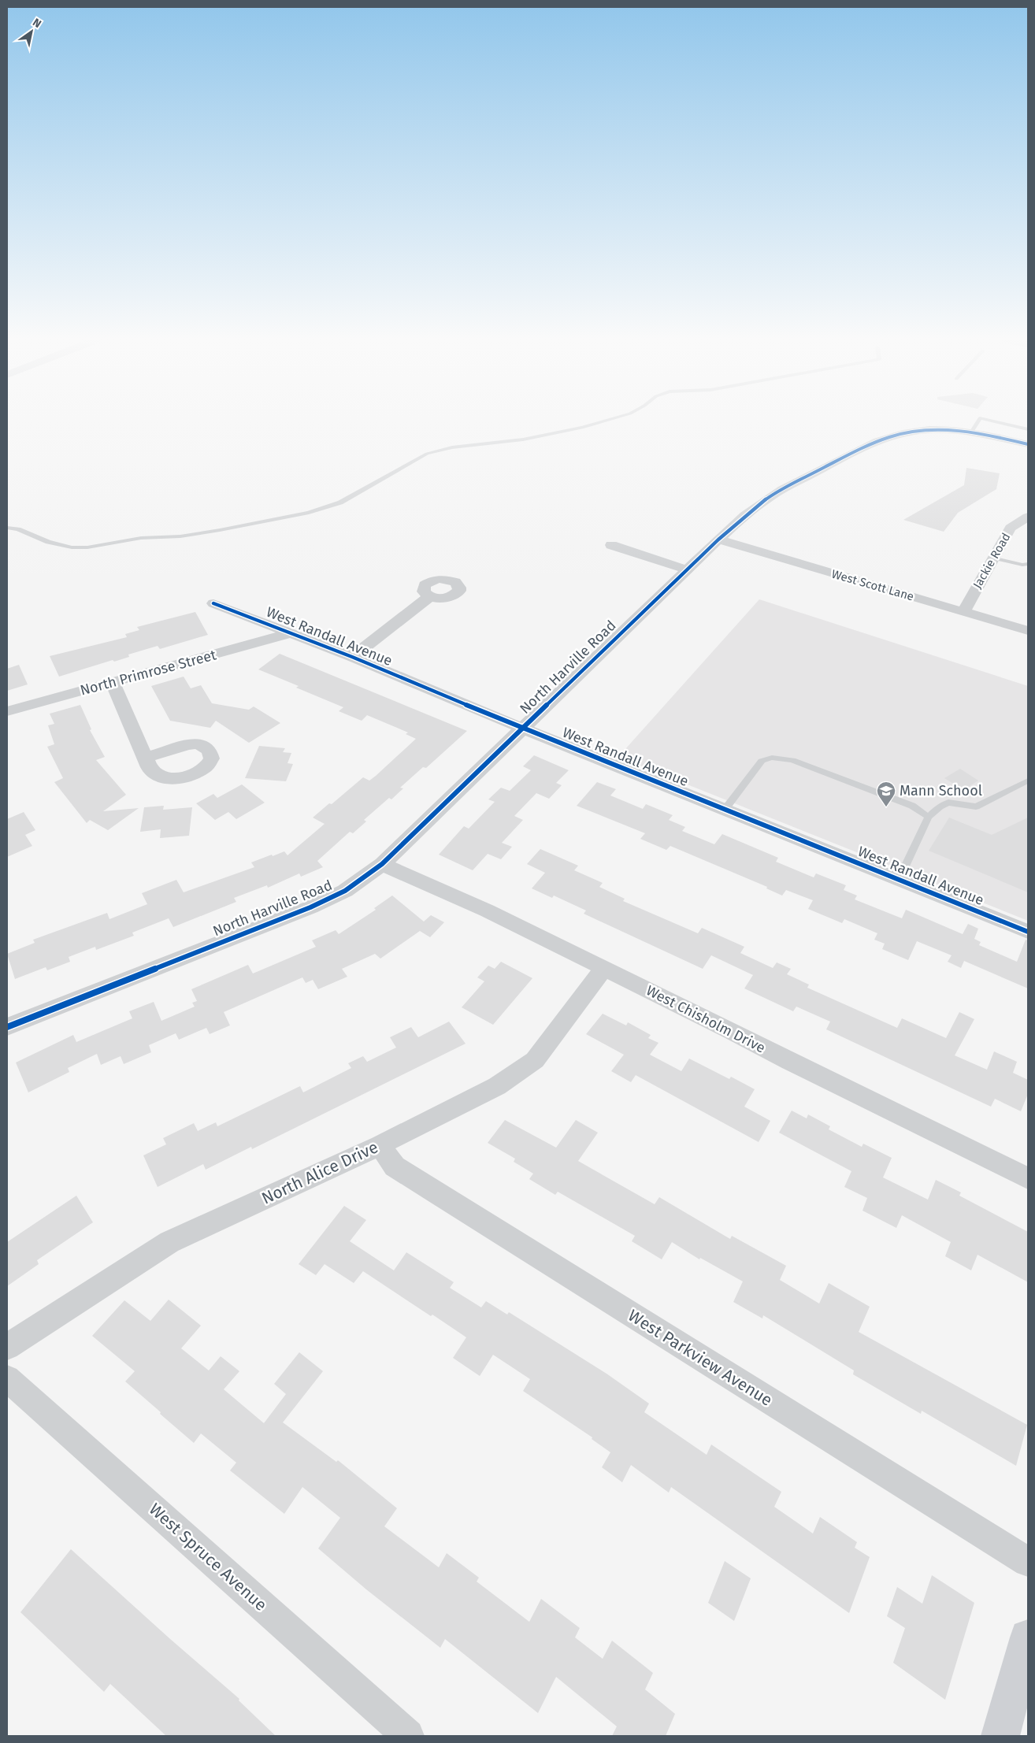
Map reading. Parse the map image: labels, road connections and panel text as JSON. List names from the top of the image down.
{
  "streets": {
    "street": [
      "Jackie Road",
      "West Scott Lane",
      "West Randall Avenue",
      "North Harville Road",
      "North Primrose Street",
      "West Chisholm Drive",
      "North Alice Drive",
      "West Parkview Avenue",
      "West Spruce Avenue"
    ]
  },
  "crossings": [
    ["Jackie Road", "West Scott Lane"],
    ["West Scott Lane", "North Harville Road"],
    ["West Randall Avenue", "North Harville Road"],
    ["West Randall Avenue", "North Primrose Street"],
    ["North Harville Road", "West Chisholm Drive"],
    ["West Chisholm Drive", "North Alice Drive"],
    ["North Alice Drive", "West Parkview Avenue"]
  ],
  "places": {
    "school or university": ["Mann School"]
  },
  "north": "top right"
}
